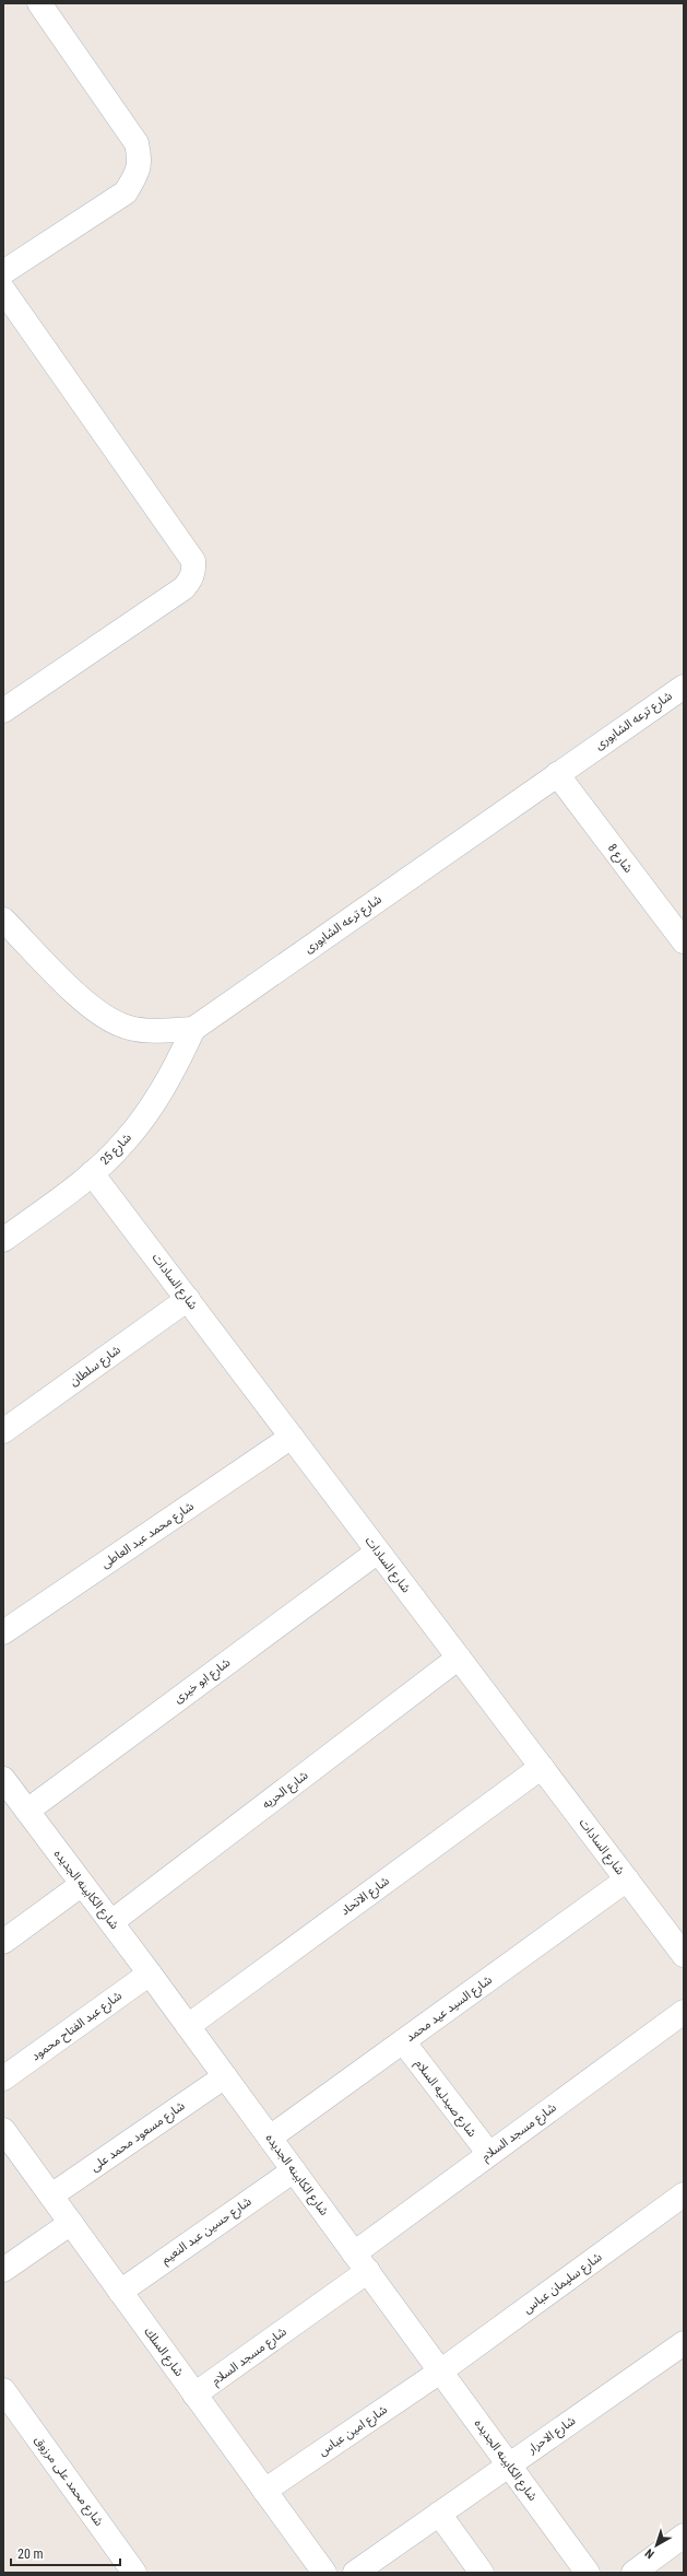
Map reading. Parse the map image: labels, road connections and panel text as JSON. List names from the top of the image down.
{
  "streets": {
    "street": [
      "شارع ترعه الشابورى",
      "شارع 8",
      "شارع 25",
      "شارع السادات",
      "شارع سلطان",
      "شارع محمد عبد العاطى",
      "شارع ابو خيرى",
      "شارع الحريه",
      "شارع الكابينه الجديده",
      "شارع الاتحاد",
      "شارع السيد عيد محمد",
      "شارع عبد الفتاح محمود",
      "شارع صيدليه السلام",
      "شارع مسجد السلام",
      "شارع مسعود محمد على",
      "شارع حسين عبد النعيم",
      "شارع سليمان عباس",
      "شارع السلك",
      "شارع امين عباس",
      "شارع الاحرار",
      "شارع محمد على مرزوق"
    ]
  },
  "crossings": [
    ["شارع ترعه الشابورى", "شارع 8"],
    ["شارع ترعه الشابورى", "شارع 25"],
    ["شارع 25", "شارع السادات"],
    ["شارع السادات", "شارع سلطان"],
    ["شارع السادات", "شارع محمد عبد العاطى"],
    ["شارع السادات", "شارع ابو خيرى"],
    ["شارع السادات", "شارع الحريه"],
    ["شارع السادات", "شارع الاتحاد"],
    ["شارع السادات", "شارع السيد عيد محمد"],
    ["شارع ابو خيرى", "شارع الكابينه الجديده"],
    ["شارع الحريه", "شارع الكابينه الجديده"],
    ["شارع الكابينه الجديده", "شارع الاتحاد"],
    ["شارع الكابينه الجديده", "شارع السيد عيد محمد"],
    ["شارع الكابينه الجديده", "شارع عبد الفتاح محمود"],
    ["شارع الكابينه الجديده", "شارع مسجد السلام"],
    ["شارع الكابينه الجديده", "شارع مسعود محمد على"],
    ["شارع الكابينه الجديده", "شارع حسين عبد النعيم"],
    ["شارع الكابينه الجديده", "شارع سليمان عباس"],
    ["شارع الكابينه الجديده", "شارع امين عباس"],
    ["شارع الكابينه الجديده", "شارع الاحرار"],
    ["شارع السيد عيد محمد", "شارع صيدليه السلام"],
    ["شارع صيدليه السلام", "شارع مسجد السلام"],
    ["شارع مسجد السلام", "شارع السلك"],
    ["شارع مسعود محمد على", "شارع السلك"],
    ["شارع حسين عبد النعيم", "شارع السلك"],
    ["شارع سليمان عباس", "شارع امين عباس"],
    ["شارع السلك", "شارع امين عباس"]
  ],
  "scale_bar": "20 m",
  "north": "bottom left"
}
